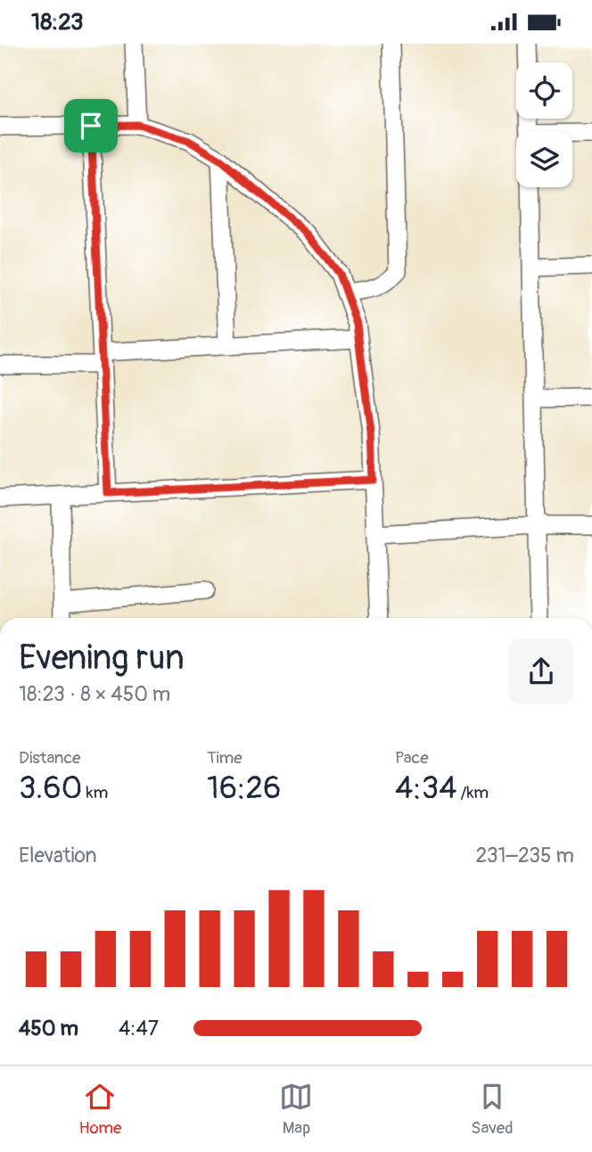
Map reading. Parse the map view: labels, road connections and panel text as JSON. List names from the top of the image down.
{
  "page": {
    "status": "18:23",
    "heading": ["Evening run", "18:23 · 8 × 450 m"],
    "stats": [
      ["Distance", "3.60 km"],
      ["Time", "16:26"],
      ["Pace", "4:34 /km"]
    ],
    "chart": ["Elevation", "231–235 m"],
    "list": [
      {
        "name": "450 m",
        "note": "4:47"
      }
    ],
    "tabs": ["Home", "Map", "Saved"]
  }
}
